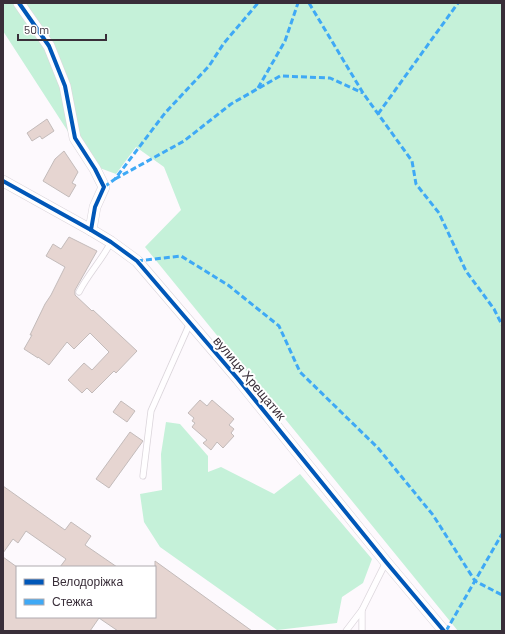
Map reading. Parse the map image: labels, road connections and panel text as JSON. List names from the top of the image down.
{
  "streets": {
    "street": ["вулиця Хрещатик"]
  },
  "legend": ["Велодоріжка", "Стежка"],
  "scale_bar": "50 m"
}
